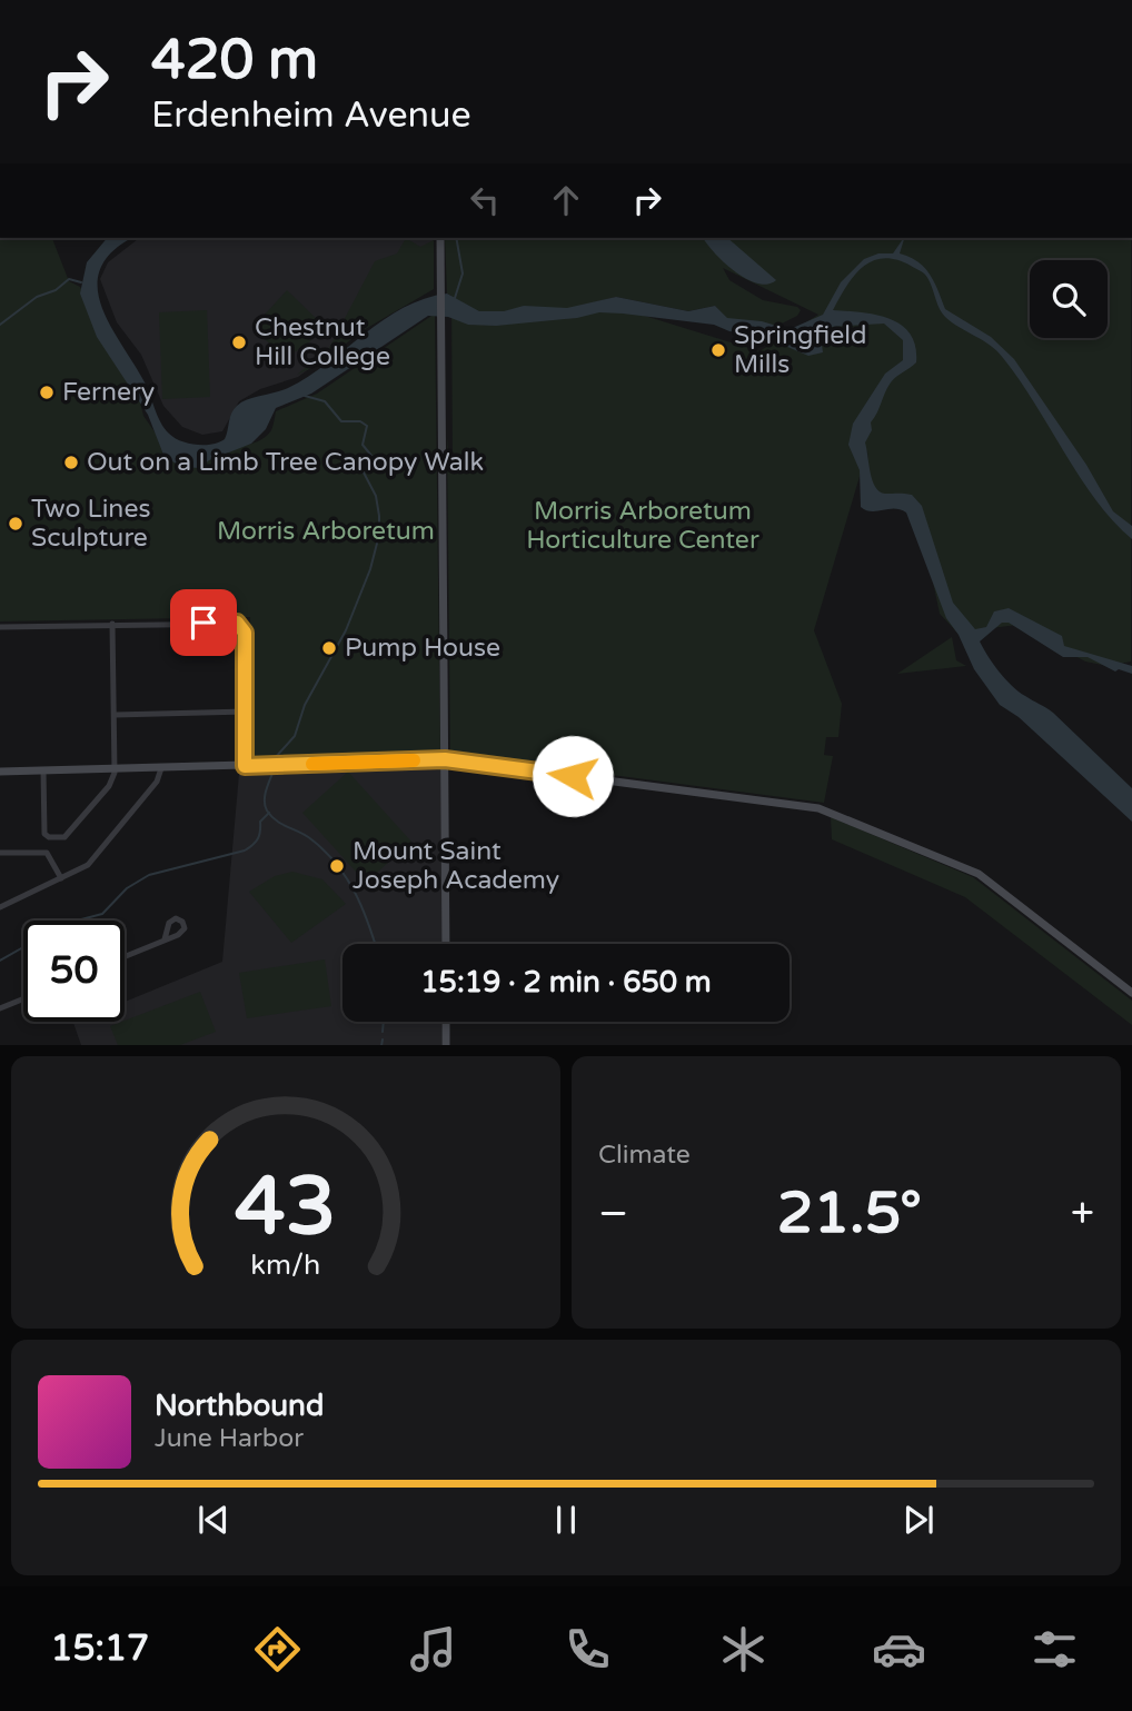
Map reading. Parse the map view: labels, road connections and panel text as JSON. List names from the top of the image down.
{
  "parks": ["Morris Arboretum Horticulture Center", "Morris Arboretum"],
  "places": [
    "Chestnut Hill College",
    "Springfield Mills",
    "Fernery",
    "Out on a Limb Tree Canopy Walk",
    "Two Lines Sculpture",
    "Pump House",
    "Mount Saint Joseph Academy"
  ],
  "page": {
    "turn": ["420 m", "Erdenheim Avenue"],
    "limit": "50",
    "trip": "15:19 · 2 min · 650 m",
    "tile": "Climate",
    "heat": ["−", "21.5°", "+"],
    "song": ["Northbound", "June Harbor"],
    "tabs": "15:17",
    "gauge": ["43", "km/h"]
  }
}
